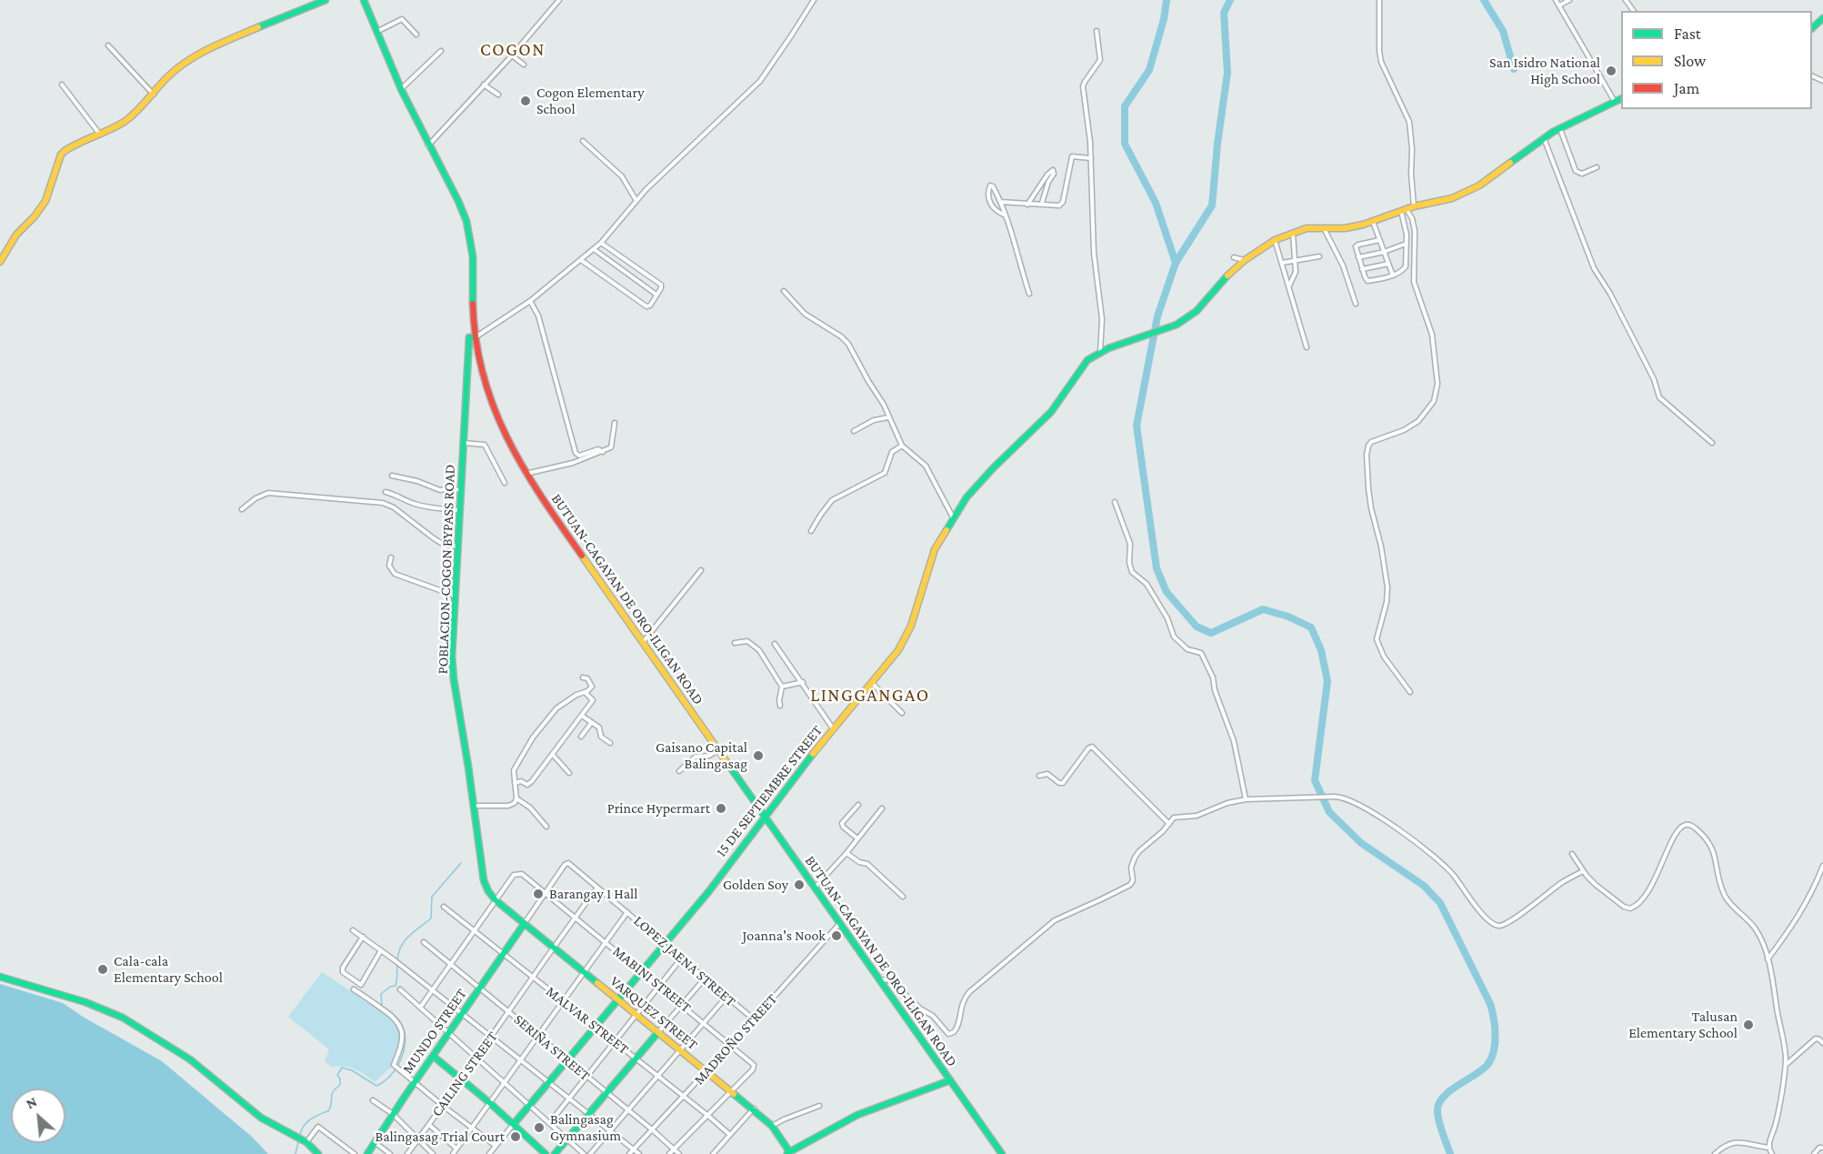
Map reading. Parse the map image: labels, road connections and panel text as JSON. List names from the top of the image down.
{
  "streets": {
    "main road": [
      "POBLACION-COGON BYPASS ROAD",
      "BUTUAN-CAGAYAN DE ORO-ILIGAN ROAD",
      "15 DE SEPTIEMBRE STREET",
      "VARQUEZ STREET",
      "MUNDO STREET"
    ],
    "street": [
      "LOPEZ JAENA STREET",
      "MABINI STREET",
      "MALVAR STREET",
      "MADROÑO STREET",
      "SERIÑA STREET",
      "CAILING STREET"
    ]
  },
  "crossings": [
    ["POBLACION-COGON BYPASS ROAD", "BUTUAN-CAGAYAN DE ORO-ILIGAN ROAD"],
    ["POBLACION-COGON BYPASS ROAD", "MABINI STREET"],
    ["POBLACION-COGON BYPASS ROAD", "VARQUEZ STREET"],
    ["BUTUAN-CAGAYAN DE ORO-ILIGAN ROAD", "15 DE SEPTIEMBRE STREET"],
    ["BUTUAN-CAGAYAN DE ORO-ILIGAN ROAD", "MADROÑO STREET"],
    ["15 DE SEPTIEMBRE STREET", "LOPEZ JAENA STREET"],
    ["15 DE SEPTIEMBRE STREET", "MABINI STREET"],
    ["15 DE SEPTIEMBRE STREET", "VARQUEZ STREET"],
    ["15 DE SEPTIEMBRE STREET", "MALVAR STREET"],
    ["15 DE SEPTIEMBRE STREET", "SERIÑA STREET"],
    ["LOPEZ JAENA STREET", "MABINI STREET"],
    ["LOPEZ JAENA STREET", "MADROÑO STREET"],
    ["LOPEZ JAENA STREET", "CAILING STREET"],
    ["MABINI STREET", "VARQUEZ STREET"],
    ["MABINI STREET", "MADROÑO STREET"],
    ["MABINI STREET", "CAILING STREET"],
    ["VARQUEZ STREET", "MUNDO STREET"],
    ["VARQUEZ STREET", "MADROÑO STREET"],
    ["VARQUEZ STREET", "CAILING STREET"],
    ["MALVAR STREET", "MUNDO STREET"],
    ["MALVAR STREET", "MADROÑO STREET"],
    ["MALVAR STREET", "CAILING STREET"],
    ["MUNDO STREET", "SERIÑA STREET"],
    ["MADROÑO STREET", "SERIÑA STREET"],
    ["SERIÑA STREET", "CAILING STREET"]
  ],
  "districts": ["COGON", "LINGGANGAO"],
  "places": [
    "San Isidro National High School",
    "Cogon Elementary School",
    "Gaisano Capital Balingasag",
    "Prince Hypermart",
    "Golden Soy",
    "Barangay 1 Hall",
    "Joanna's Nook",
    "Cala-cala Elementary School",
    "Talusan Elementary School",
    "Balingasag Gymnasium",
    "Balingasag Trial Court"
  ],
  "legend": ["Fast", "Slow", "Jam"],
  "north": "top left"
}
